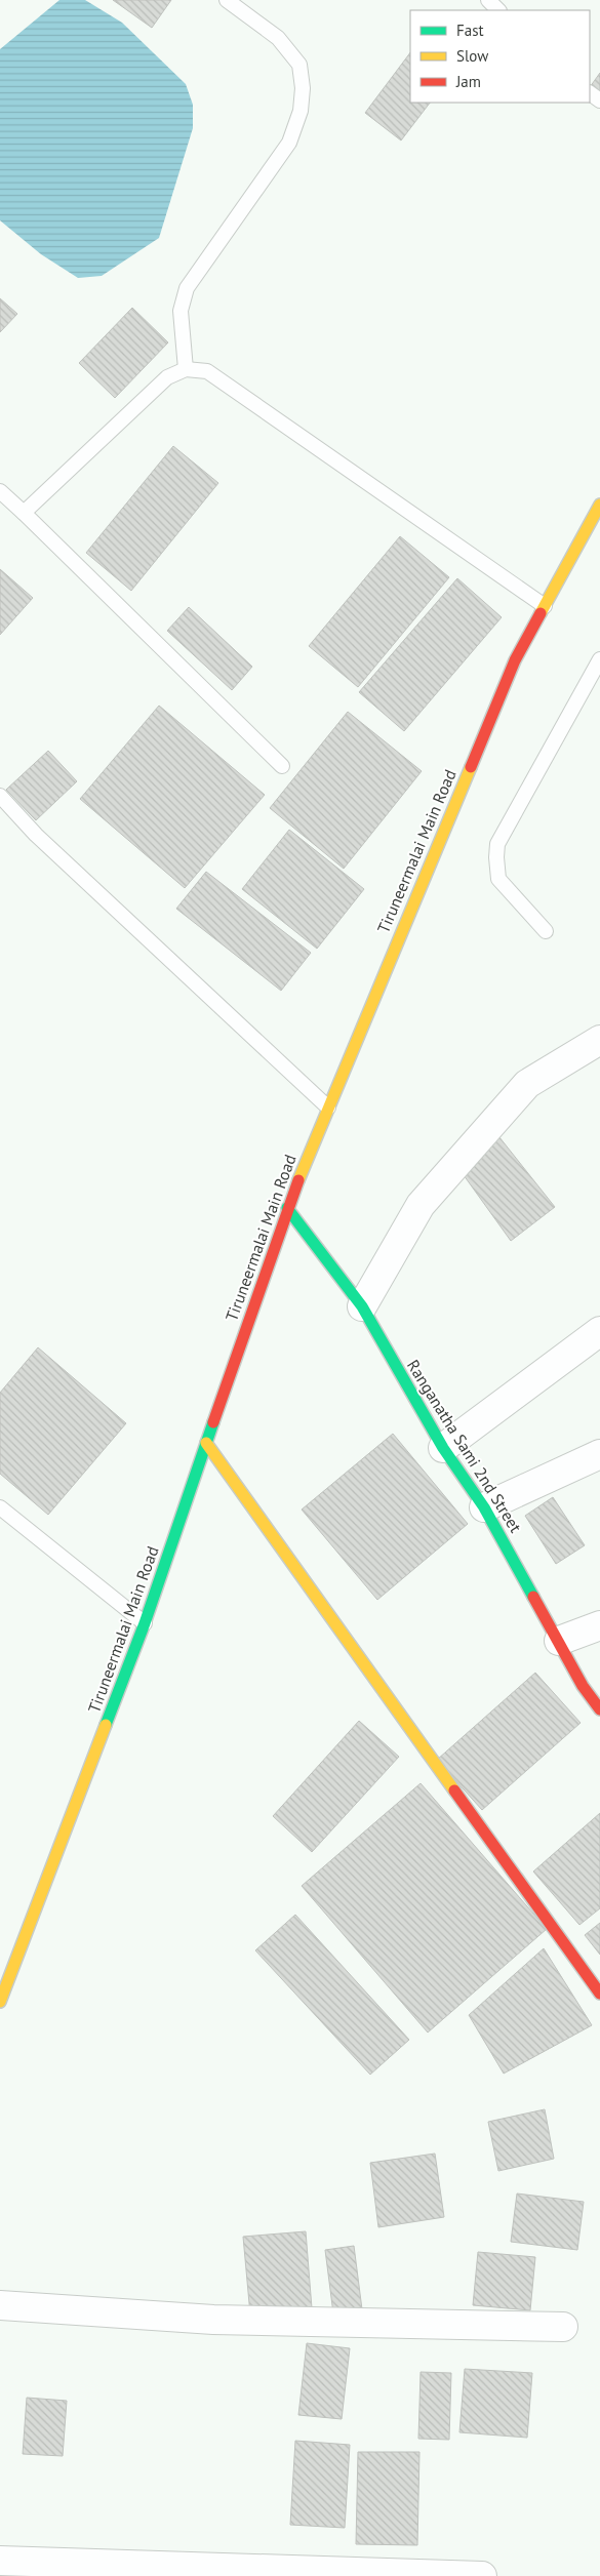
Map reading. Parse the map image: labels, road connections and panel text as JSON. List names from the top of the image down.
{
  "streets": {
    "main road": ["Tiruneermalai Main Road", "Ranganatha Sami 2nd Street"]
  },
  "crossings": [
    ["Tiruneermalai Main Road", "Ranganatha Sami 2nd Street"]
  ],
  "legend": ["Fast", "Slow", "Jam"]
}
